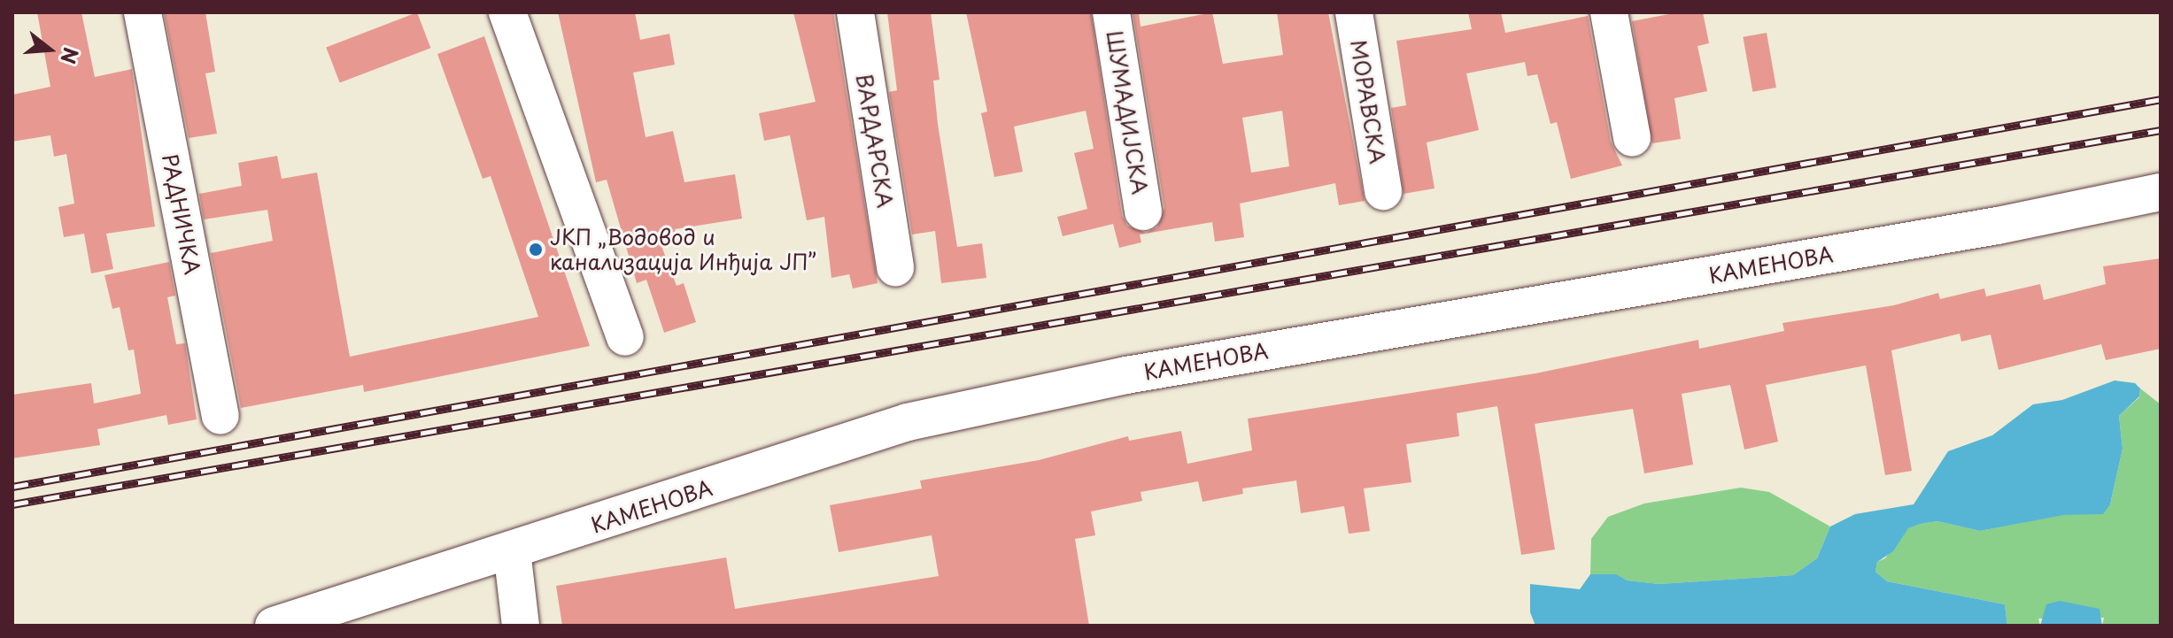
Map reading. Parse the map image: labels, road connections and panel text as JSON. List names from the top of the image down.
{
  "streets": {
    "street": [
      "МОРАВСКА",
      "ШУМАДИЈСКА",
      "ВАРДАРСКА",
      "РАДНИЧКА",
      "КАМЕНОВА"
    ]
  },
  "places": ["ЈКП „Водовод и канализација Инђија ЈП”"],
  "north": "right"
}
